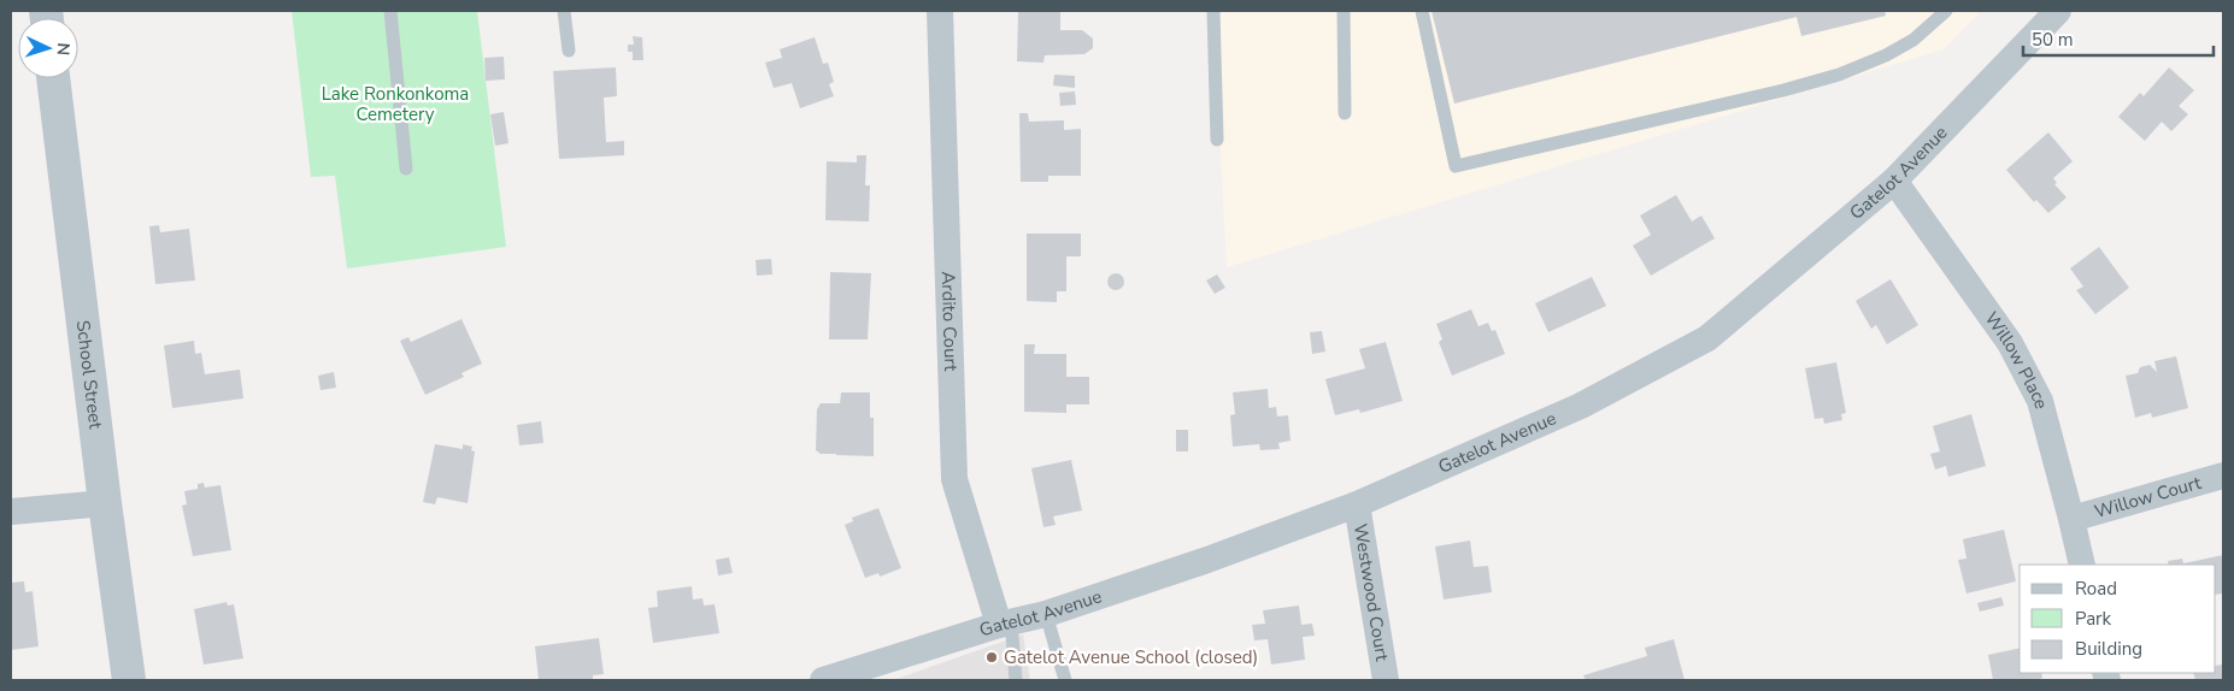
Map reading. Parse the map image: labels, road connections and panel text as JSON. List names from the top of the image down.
{
  "streets": {
    "street": [
      "Gatelot Avenue",
      "Ardito Court",
      "Willow Place",
      "School Street",
      "Willow Court",
      "Westwood Court"
    ]
  },
  "crossings": [
    ["Gatelot Avenue", "Ardito Court"],
    ["Gatelot Avenue", "Willow Place"],
    ["Gatelot Avenue", "Westwood Court"],
    ["Willow Place", "Willow Court"]
  ],
  "parks": ["Lake Ronkonkoma Cemetery"],
  "places": ["Gatelot Avenue School (closed)"],
  "legend": ["Road", "Park", "Building"],
  "scale_bar": "50 m",
  "north": "right"
}
